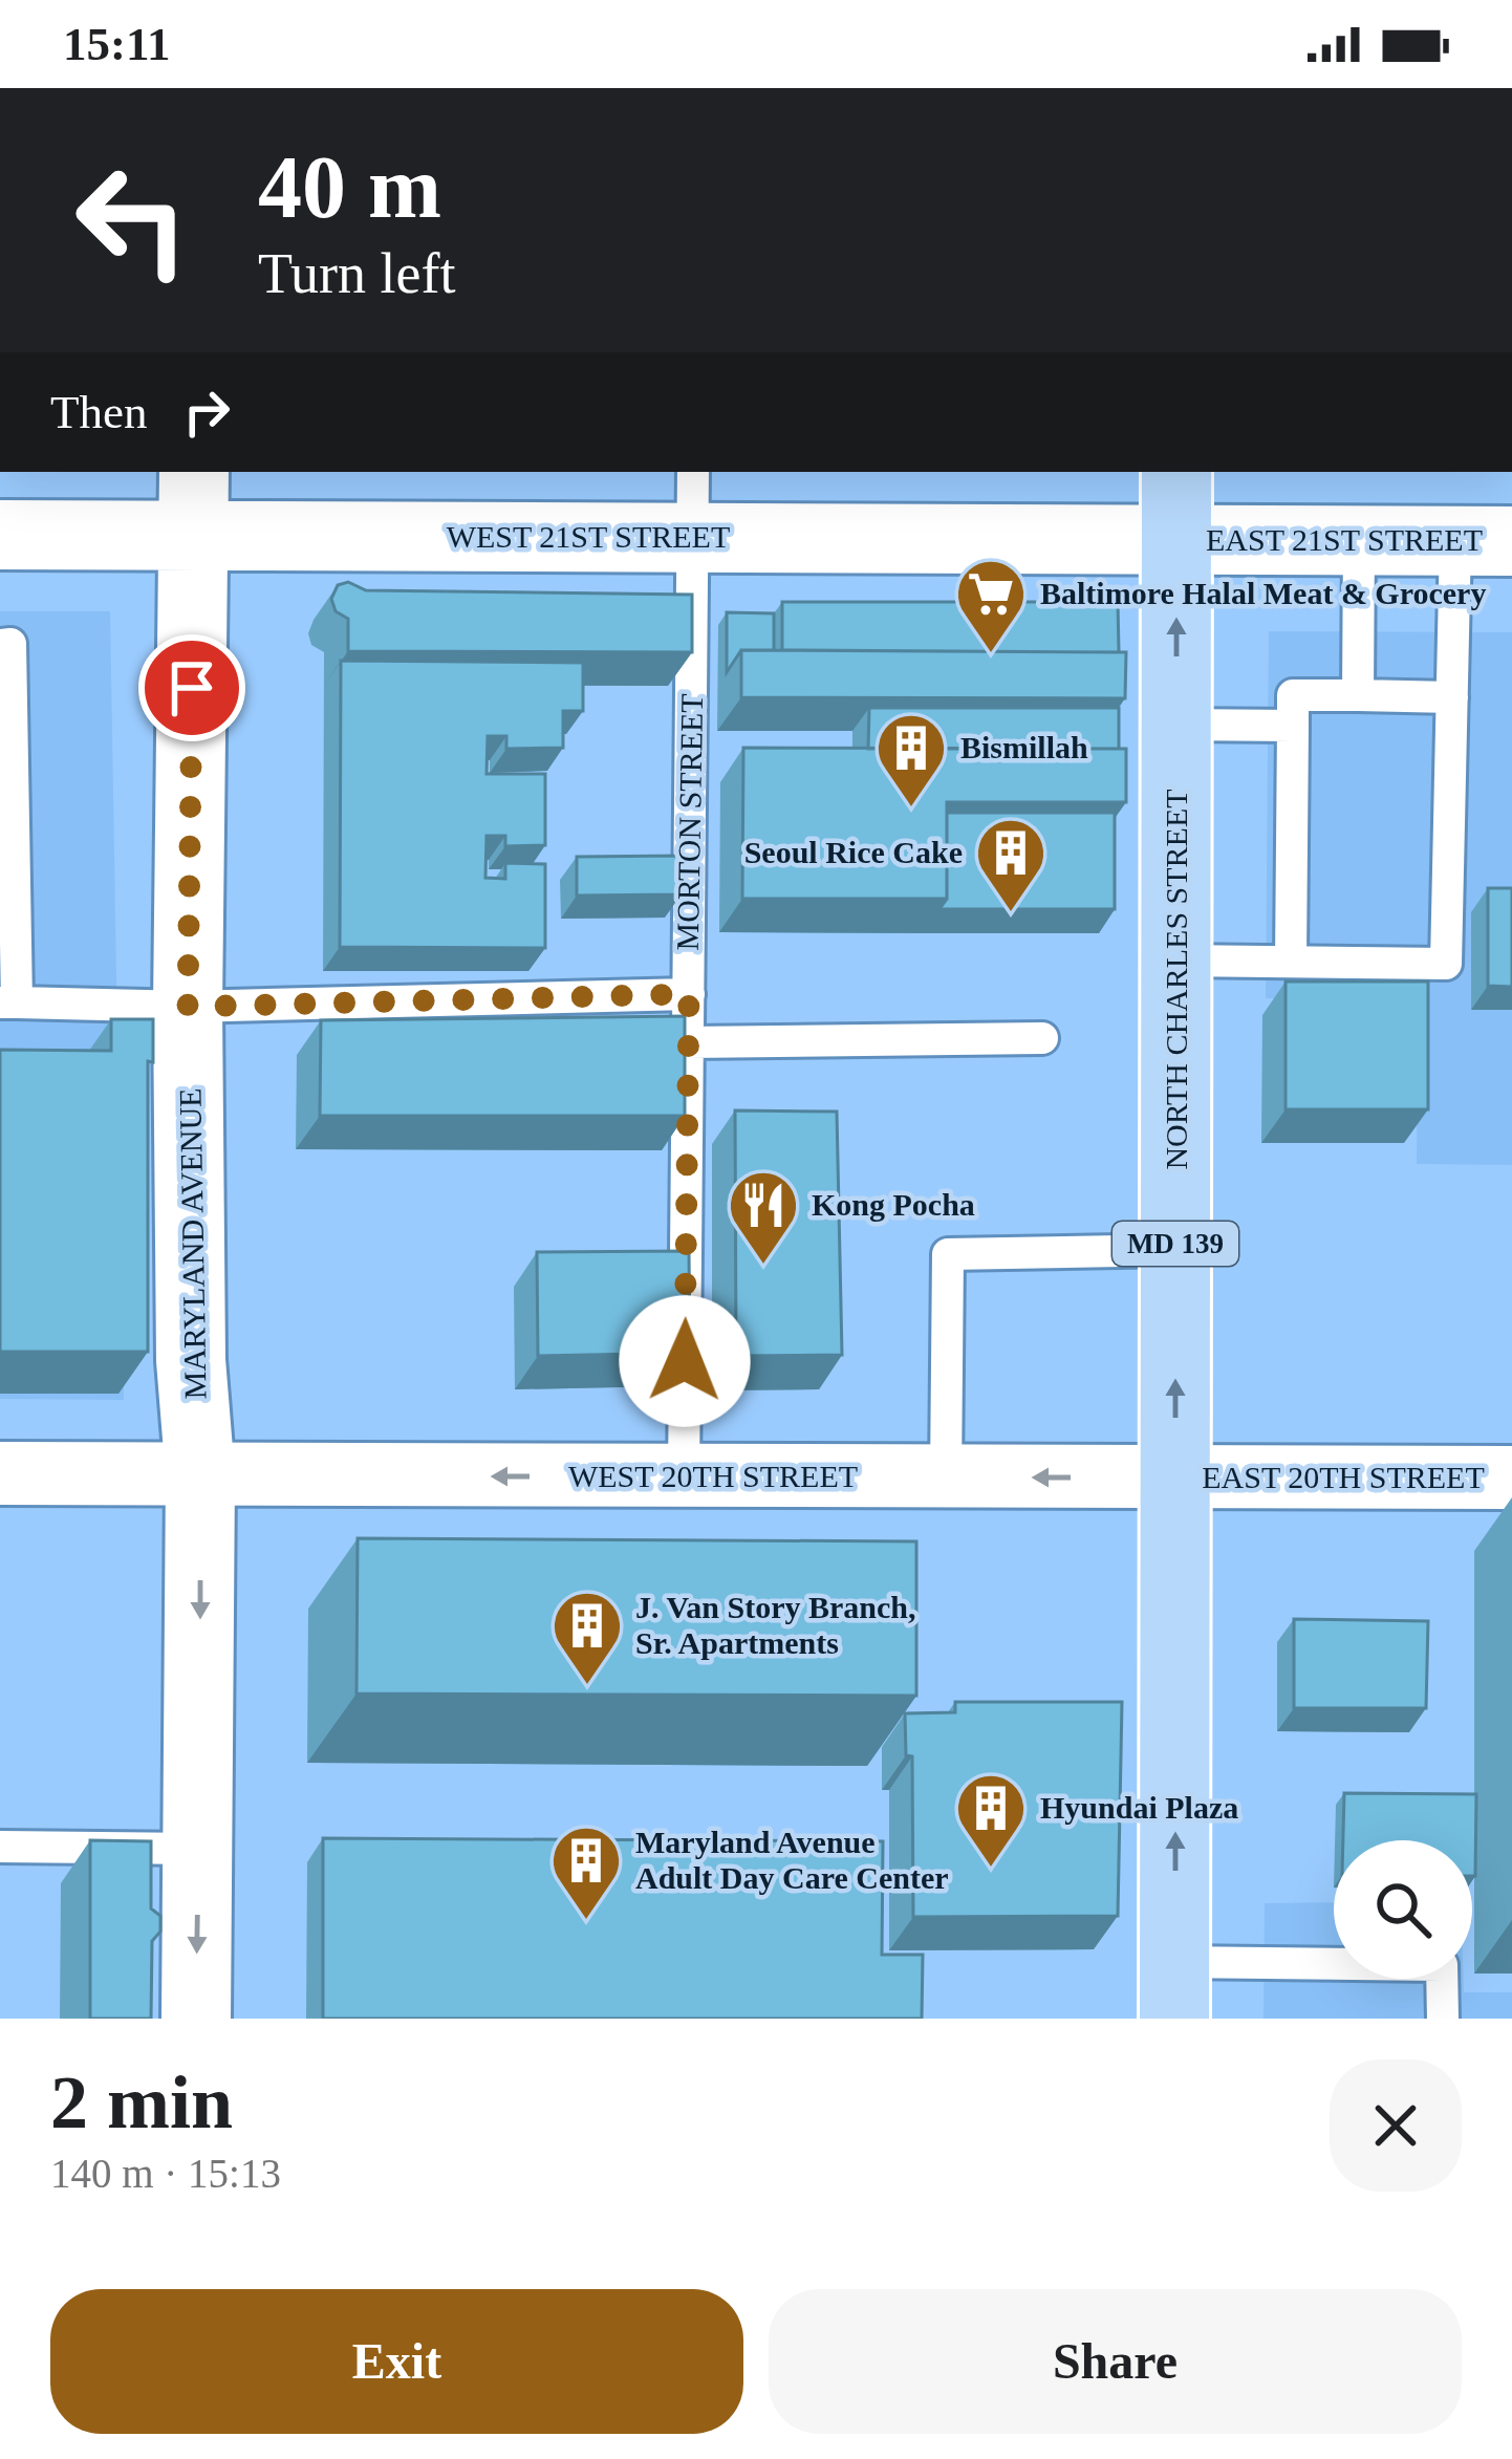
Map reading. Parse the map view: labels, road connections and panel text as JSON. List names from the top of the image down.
{
  "streets": {
    "main road": [
      "WEST 21ST STREET",
      "EAST 21ST STREET",
      "NORTH CHARLES STREET",
      "MARYLAND AVENUE",
      "MD 139"
    ],
    "street": ["WEST 20TH STREET", "EAST 20TH STREET"],
    "lane": ["MORTON STREET"]
  },
  "crossings": [
    ["WEST 21ST STREET", "EAST 21ST STREET"],
    ["WEST 21ST STREET", "MORTON STREET"],
    ["WEST 21ST STREET", "NORTH CHARLES STREET"],
    ["WEST 21ST STREET", "MARYLAND AVENUE"],
    ["EAST 21ST STREET", "NORTH CHARLES STREET"],
    ["MORTON STREET", "WEST 20TH STREET"],
    ["NORTH CHARLES STREET", "WEST 20TH STREET"],
    ["NORTH CHARLES STREET", "EAST 20TH STREET"],
    ["MARYLAND AVENUE", "WEST 20TH STREET"],
    ["WEST 20TH STREET", "EAST 20TH STREET"]
  ],
  "one_way": ["NORTH CHARLES STREET", "WEST 20TH STREET"],
  "places": {
    "supermarket": ["Baltimore Halal Meat & Grocery"],
    "building": [
      "Bismillah",
      "Seoul Rice Cake",
      "J. Van Story Branch, Sr. Apartments",
      "Hyundai Plaza",
      "Maryland Avenue Adult Day Care Center"
    ],
    "restaurant": ["Kong Pocha"]
  },
  "page": {
    "status": "15:11",
    "turn": ["40 m", "Turn left"],
    "then": "Then",
    "heading": ["2 min", "140 m · 15:13"],
    "buttons": ["Exit", "Share"]
  }
}
